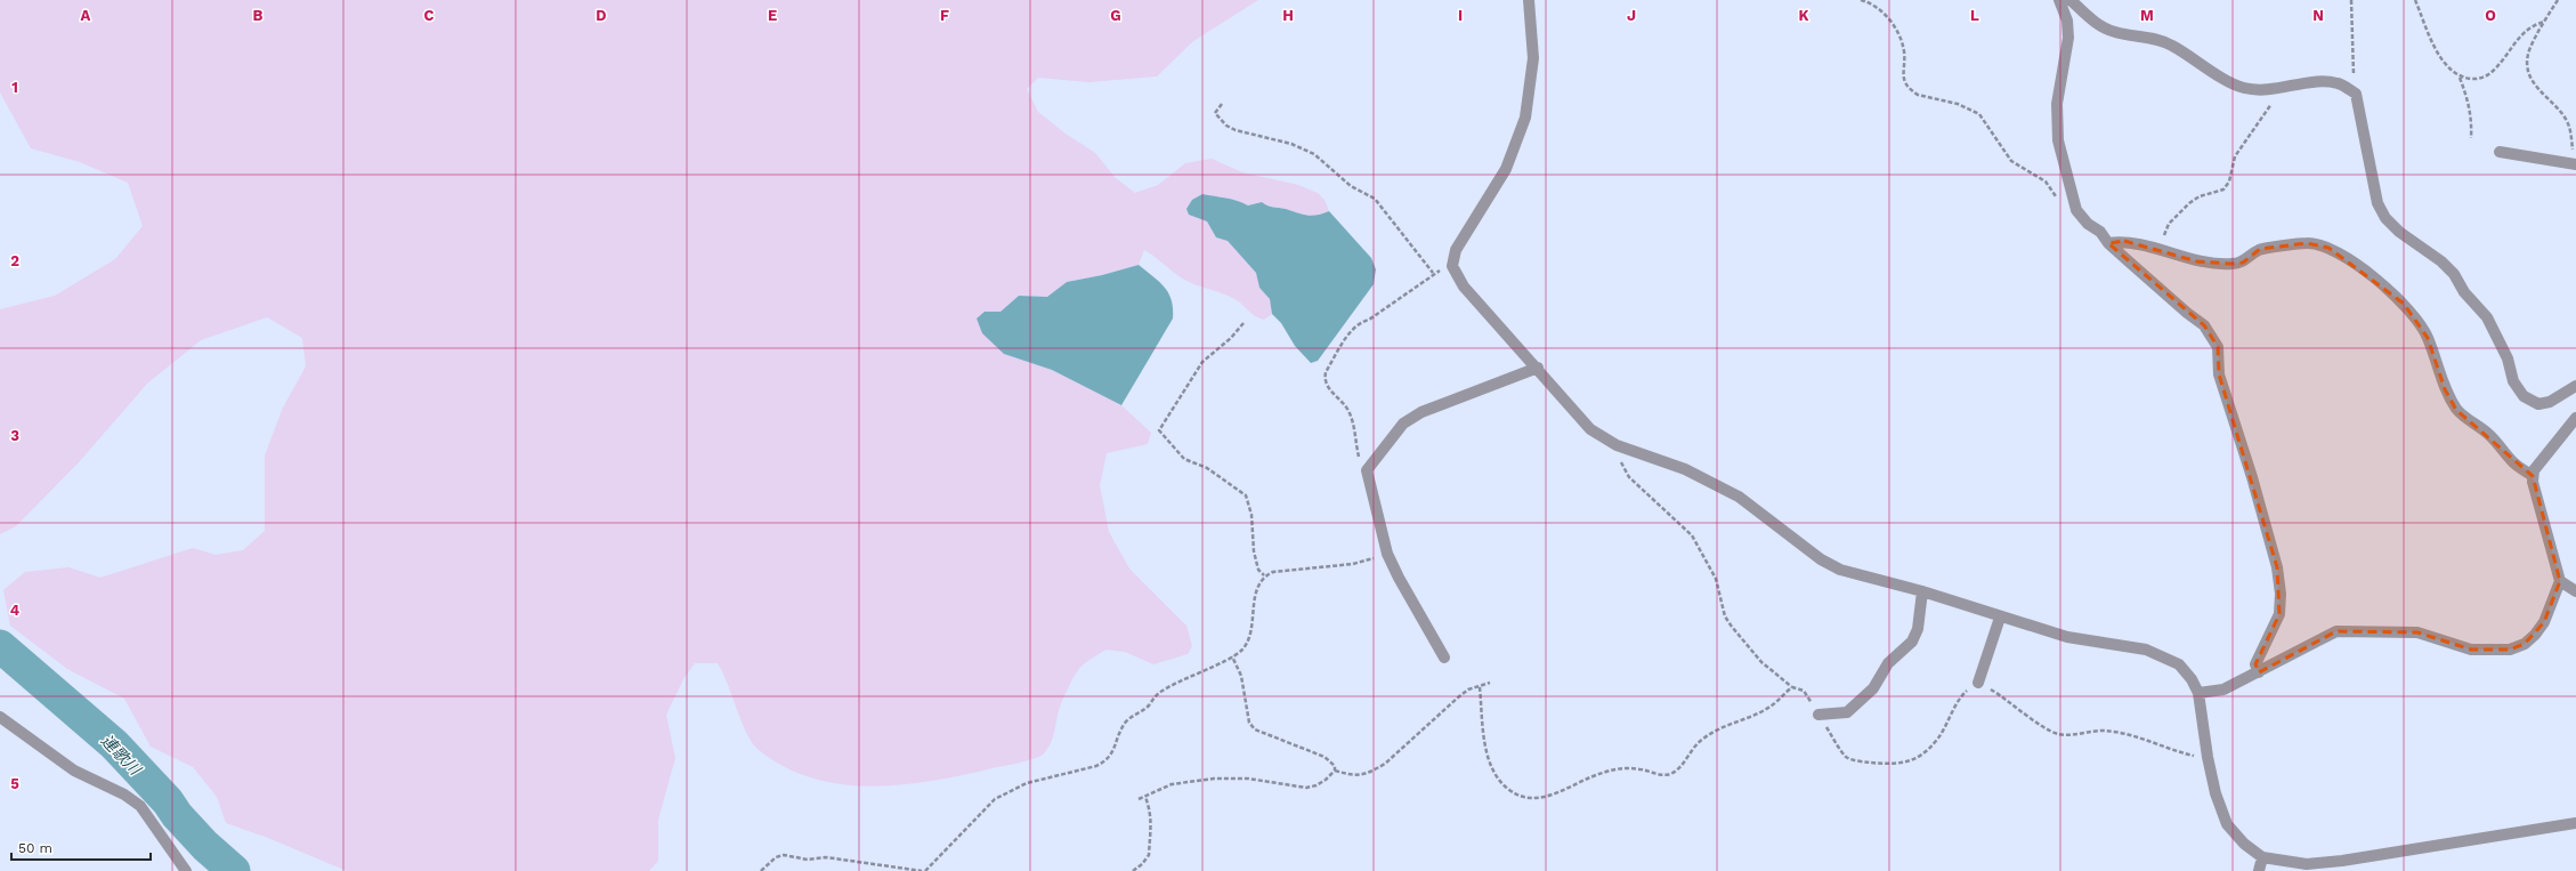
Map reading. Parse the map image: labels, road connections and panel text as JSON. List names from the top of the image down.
{
  "water": ["連歌川"],
  "scale_bar": "50 m",
  "grid": {
    "columns": [
      "A",
      "B",
      "C",
      "D",
      "E",
      "F",
      "G",
      "H",
      "I",
      "J",
      "K",
      "L",
      "M",
      "N",
      "O"
    ],
    "rows": [
      "1",
      "2",
      "3",
      "4",
      "5"
    ]
  }
}
